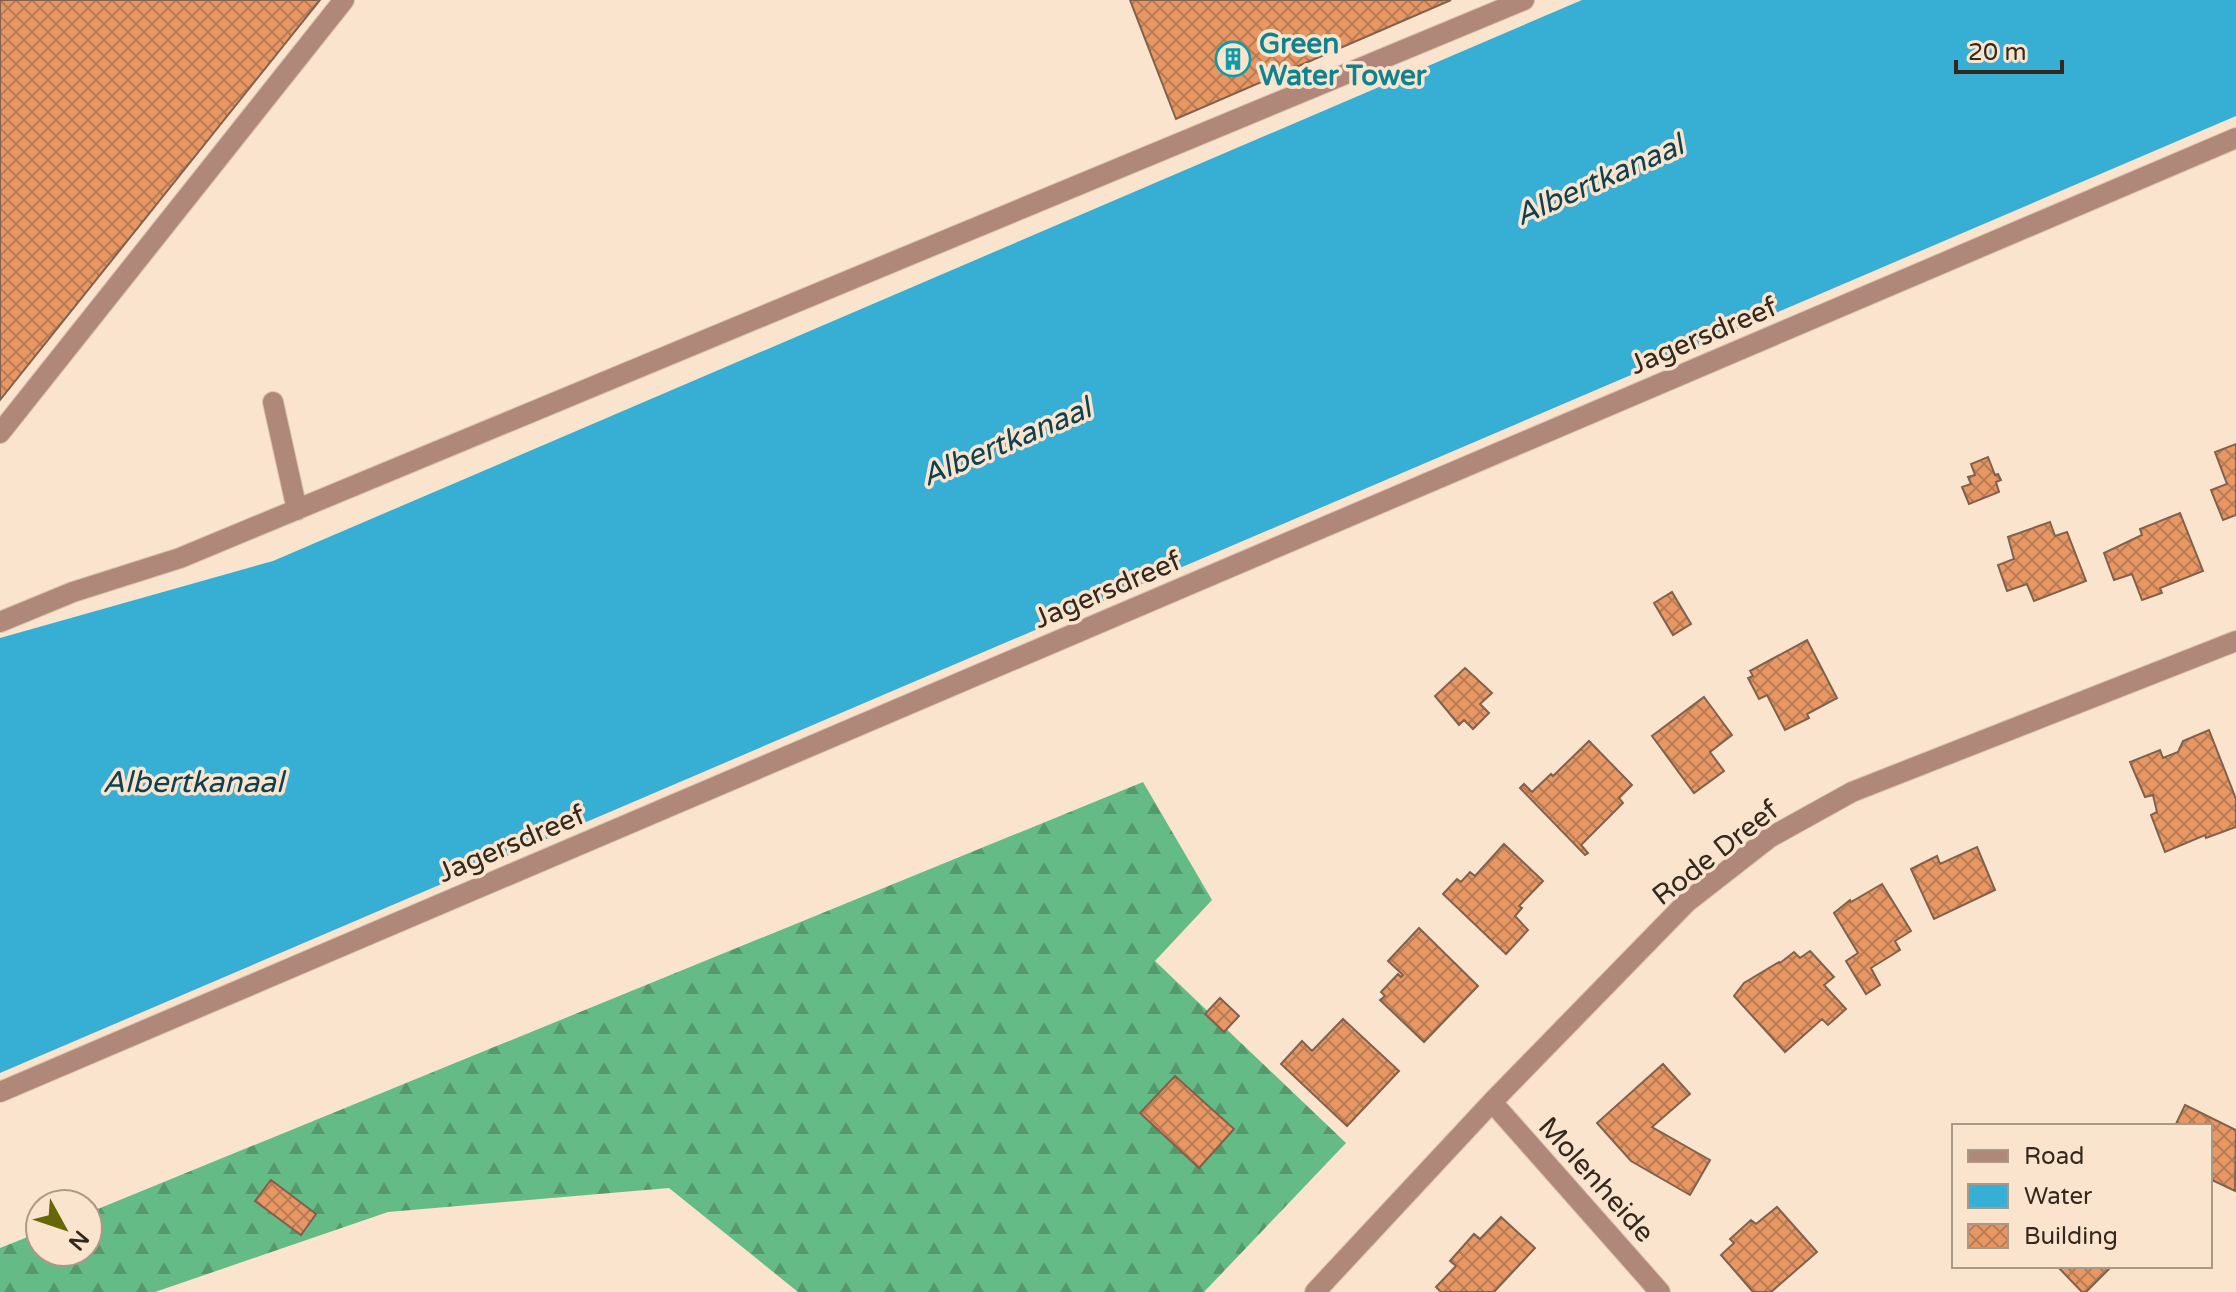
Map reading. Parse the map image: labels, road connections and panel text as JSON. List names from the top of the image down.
{
  "streets": {
    "street": ["Jagersdreef", "Rode Dreef", "Molenheide"]
  },
  "crossings": [
    ["Rode Dreef", "Molenheide"]
  ],
  "water": ["Albertkanaal"],
  "places": {
    "building": ["Green Water Tower"]
  },
  "legend": ["Road", "Water", "Building"],
  "scale_bar": "20 m",
  "north": "bottom right"
}
